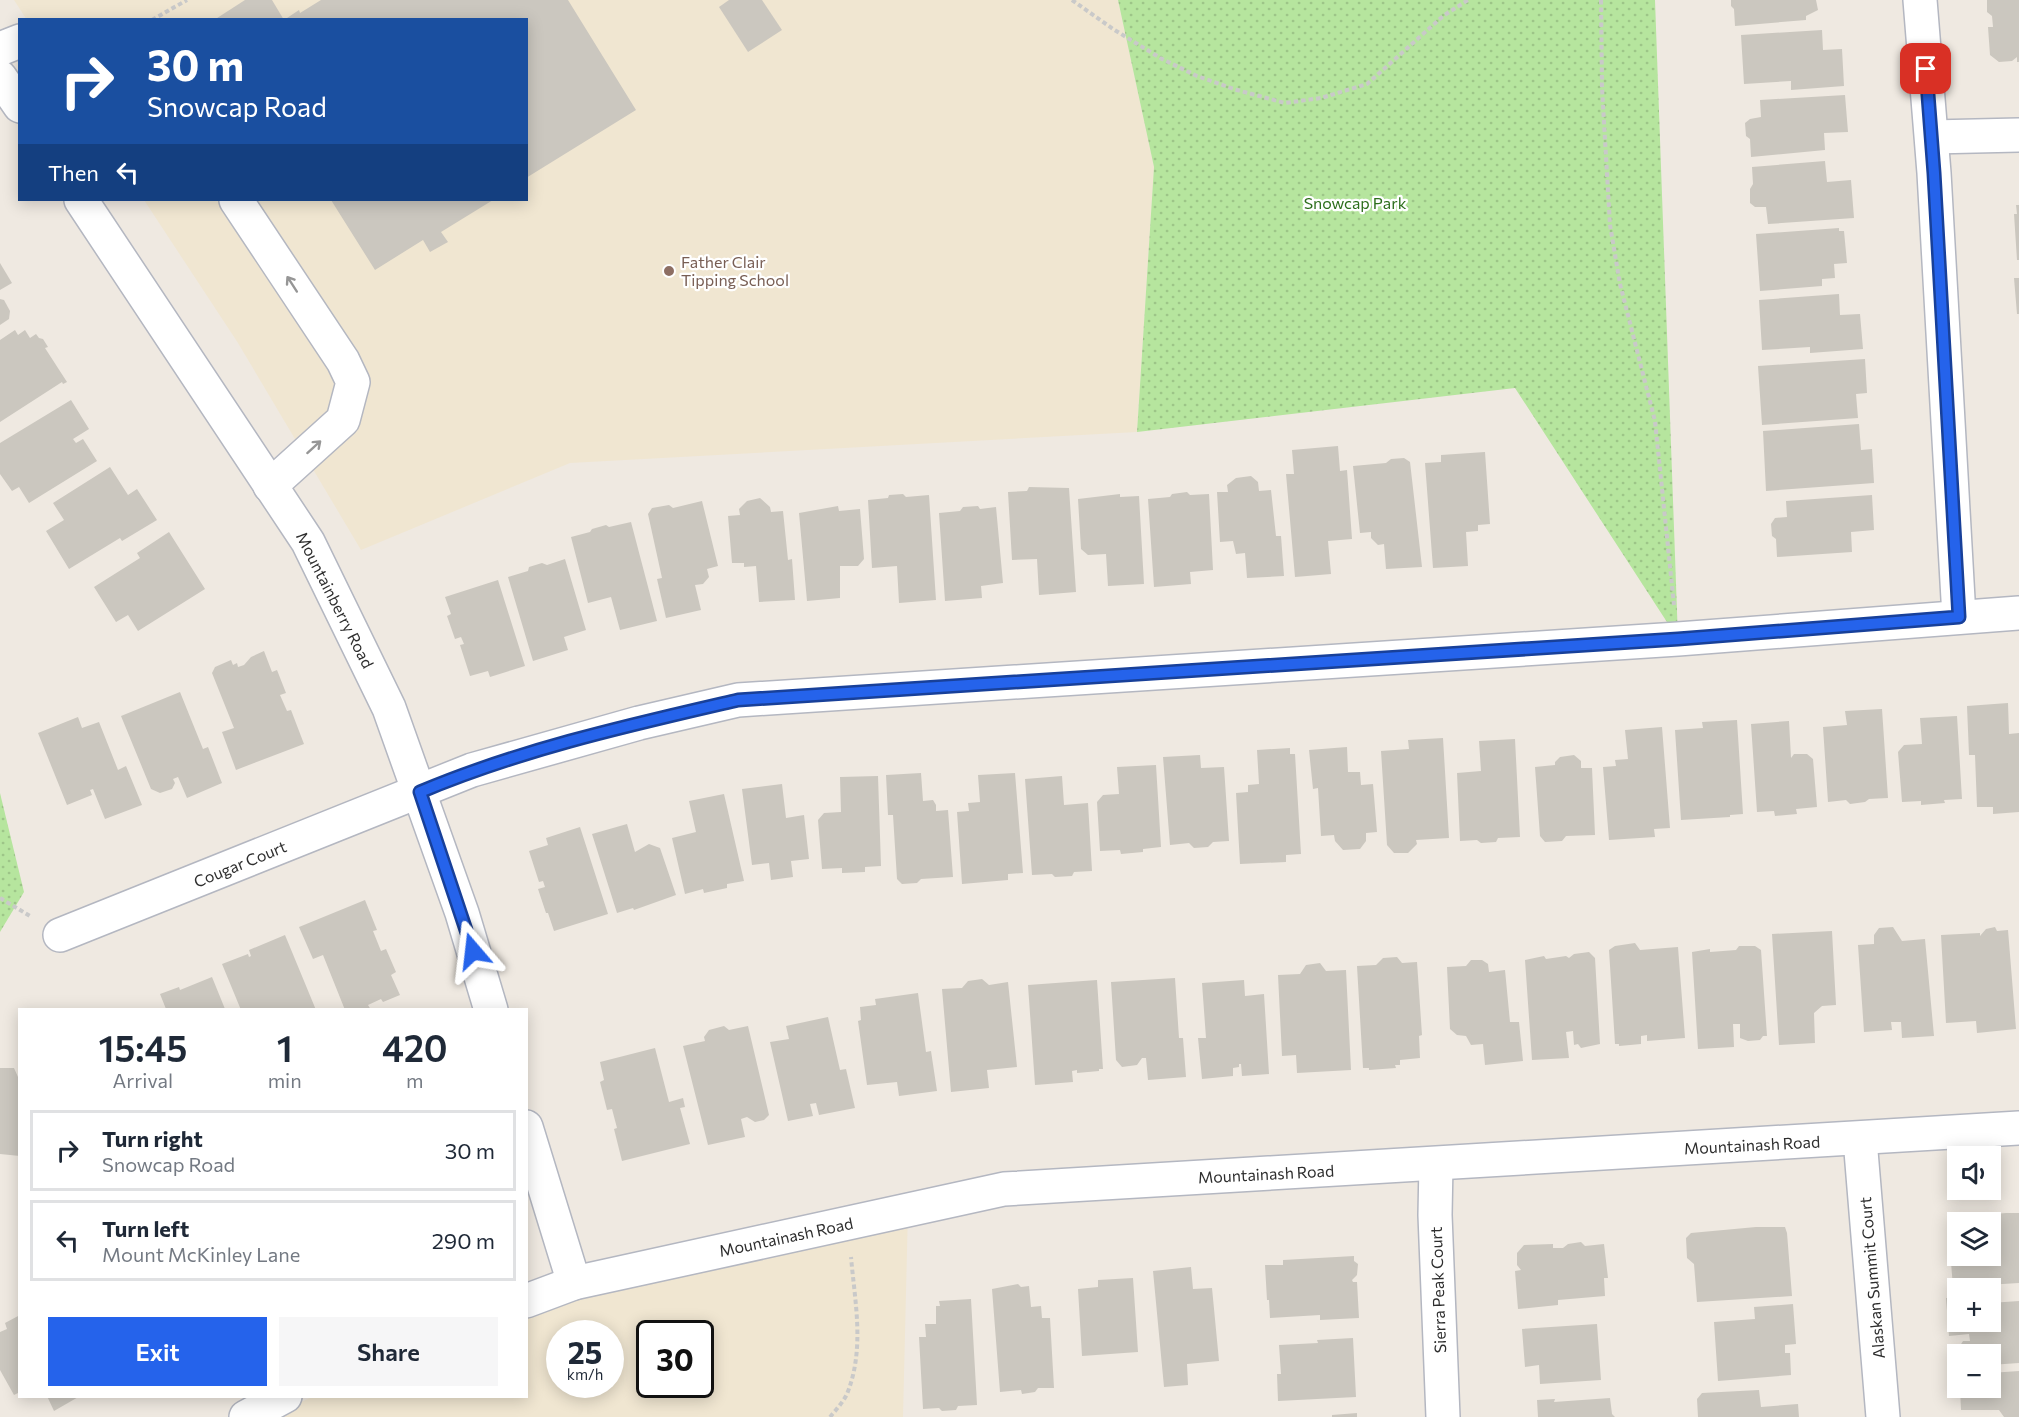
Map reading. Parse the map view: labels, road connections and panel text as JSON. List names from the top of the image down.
{
  "streets": {
    "street": [
      "Mountainberry Road",
      "Cougar Court",
      "Mountainash Road",
      "Alaskan Summit Court",
      "Sierra Peak Court"
    ]
  },
  "crossings": [
    ["Mountainberry Road", "Cougar Court"],
    ["Mountainash Road", "Alaskan Summit Court"],
    ["Mountainash Road", "Sierra Peak Court"]
  ],
  "parks": ["Snowcap Park"],
  "places": ["Father Clair Tipping School"],
  "page": {
    "turn": ["30 m", "Snowcap Road"],
    "then": "Then",
    "eta": [
      "15:45",
      "Arrival",
      "1",
      "min",
      "420",
      "m"
    ],
    "list": [
      {
        "name": "Turn right",
        "note": "Snowcap Road",
        "value": "30 m"
      },
      {
        "name": "Turn left",
        "note": "Mount McKinley Lane",
        "value": "290 m"
      }
    ],
    "map_buttons": ["+", "−"],
    "buttons": ["Exit", "Share"],
    "speed": "25 km/h",
    "limit": "30"
  }
}
